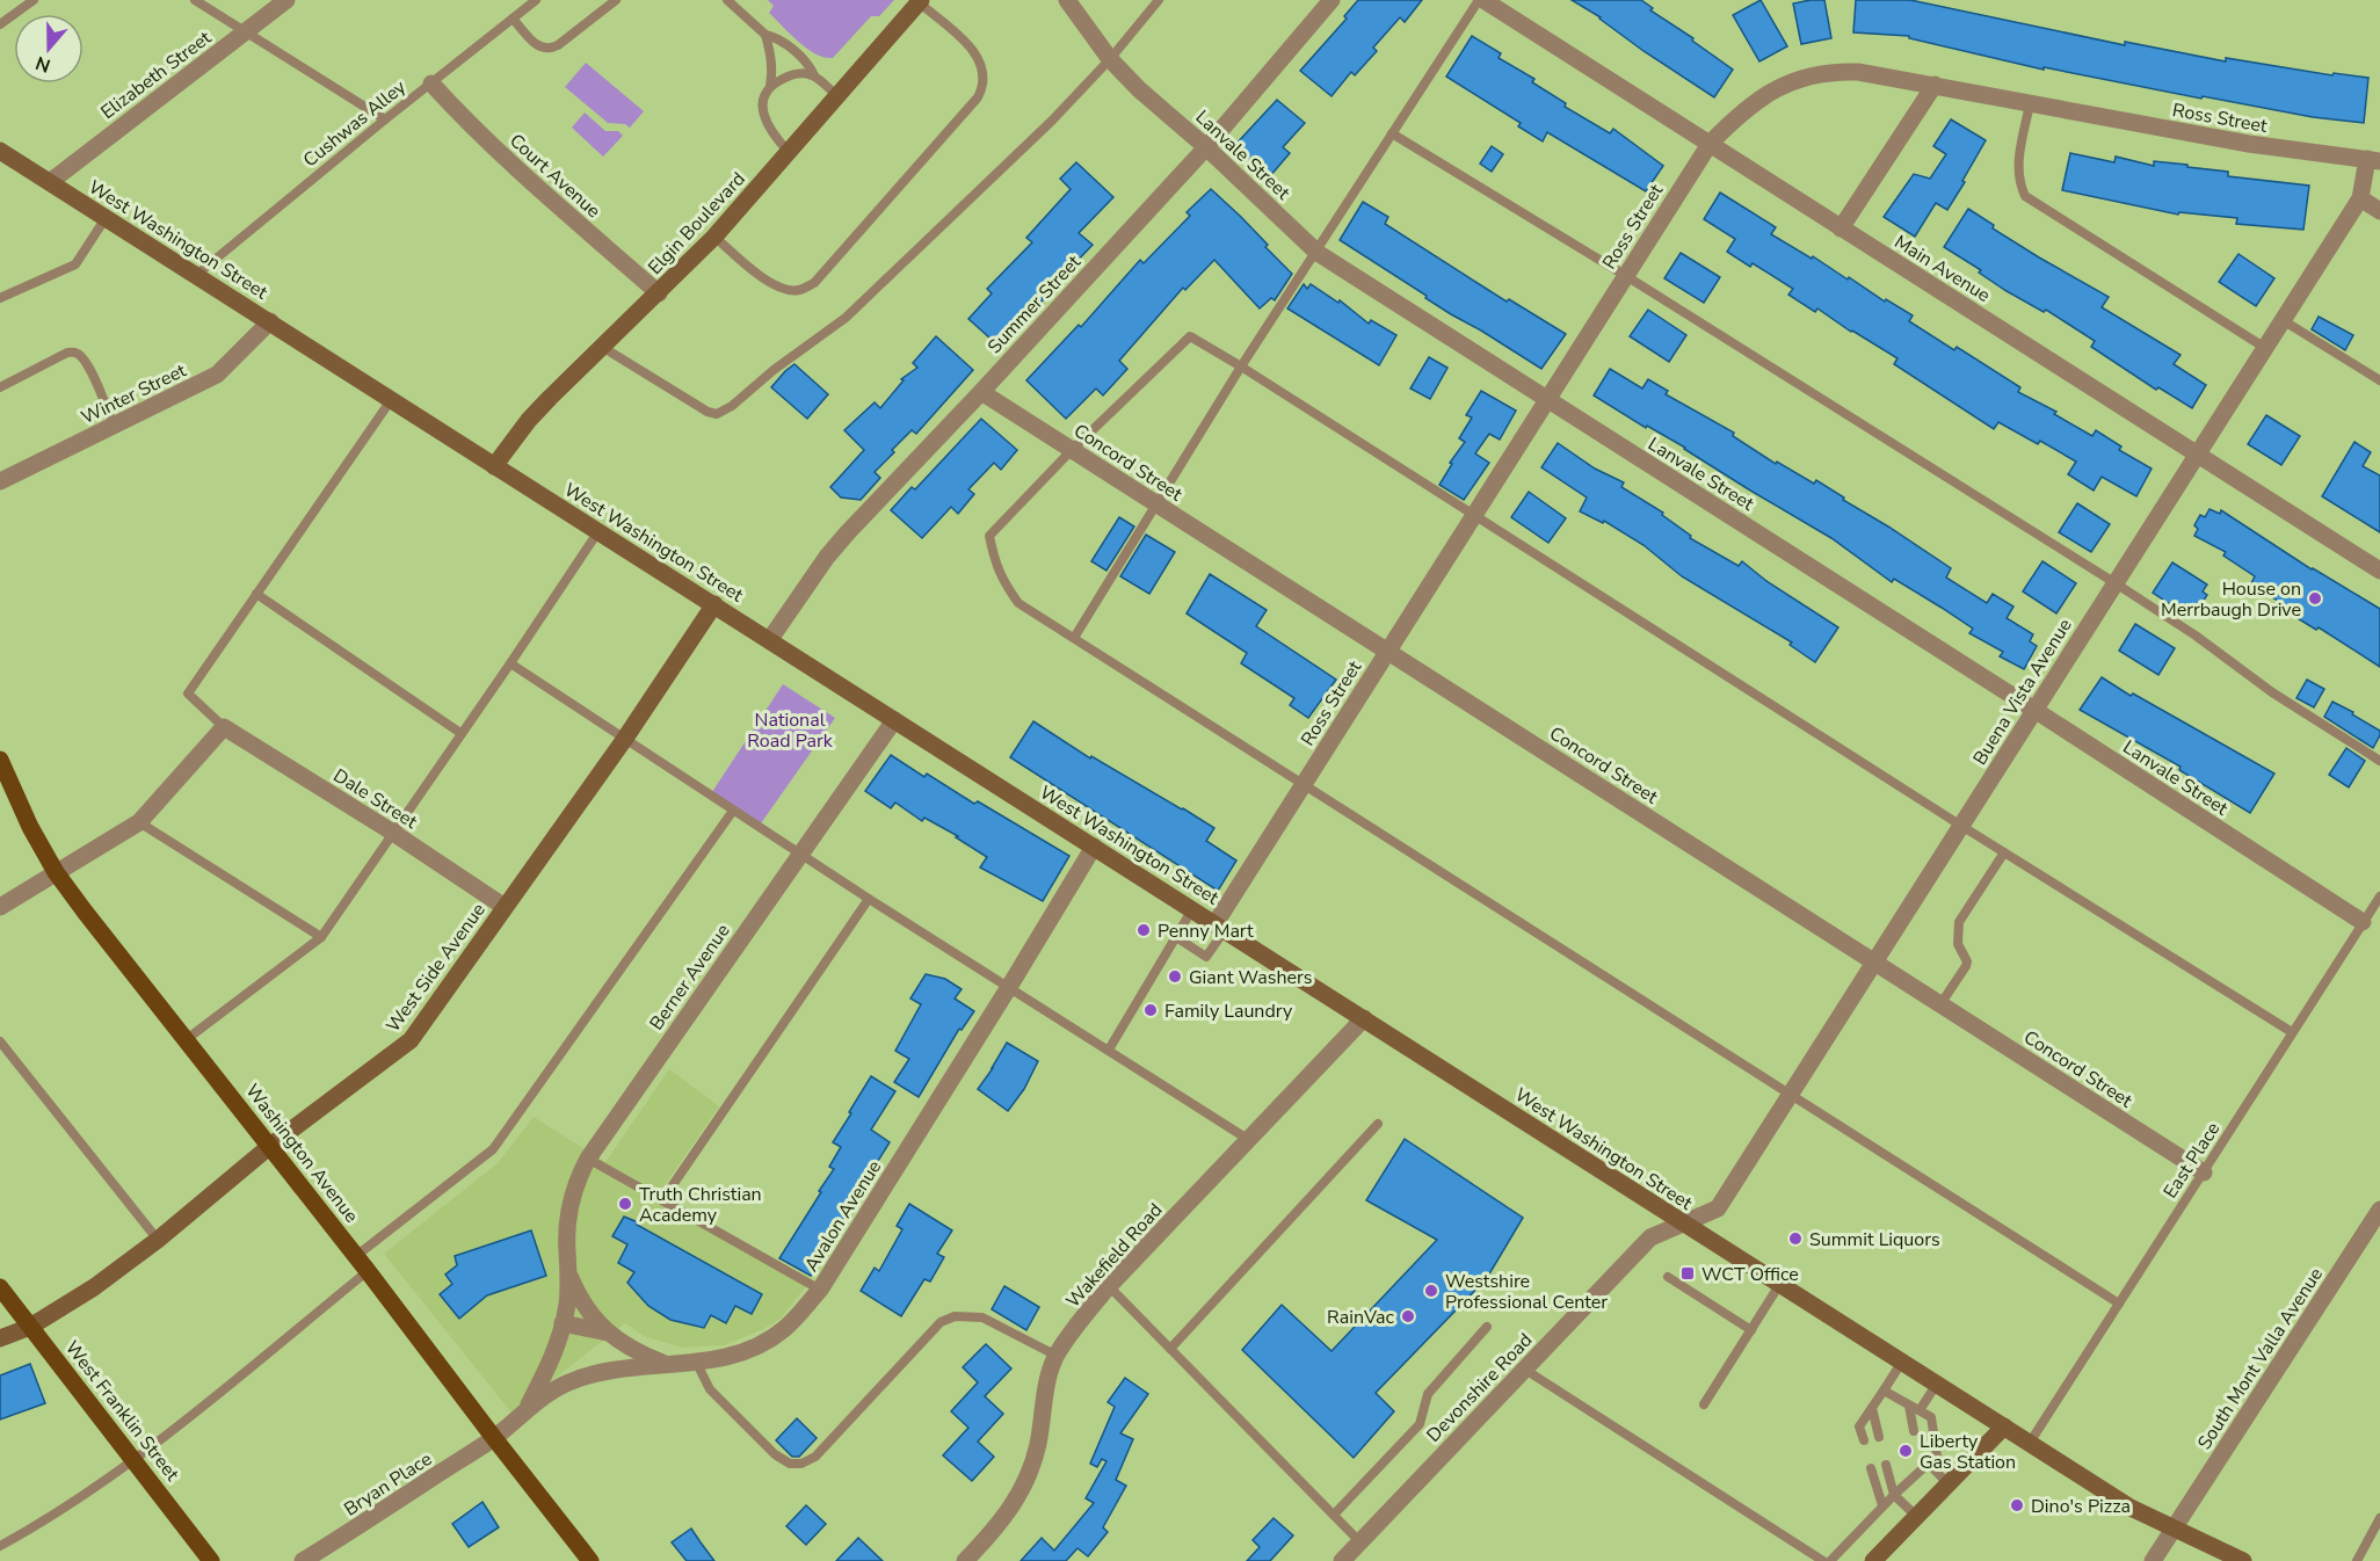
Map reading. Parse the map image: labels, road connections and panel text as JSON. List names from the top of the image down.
{
  "streets": {
    "main road": ["Washington Avenue", "West Franklin Street"],
    "street": [
      "Elizabeth Street",
      "Ross Street",
      "Lanvale Street",
      "Court Avenue",
      "Elgin Boulevard",
      "West Washington Street",
      "Main Avenue",
      "Summer Street",
      "Winter Street",
      "Concord Street",
      "Buena Vista Avenue",
      "Dale Street",
      "West Side Avenue",
      "Berner Avenue",
      "Avalon Avenue",
      "Wakefield Road",
      "South Mont Valla Avenue",
      "Devonshire Road",
      "Bryan Place"
    ],
    "lane": ["Cushwas Alley", "East Place"]
  },
  "crossings": [
    ["Elizabeth Street", "West Washington Street"],
    ["Ross Street", "Lanvale Street"],
    ["Ross Street", "West Washington Street"],
    ["Ross Street", "Main Avenue"],
    ["Ross Street", "Concord Street"],
    ["Ross Street", "Buena Vista Avenue"],
    ["Cushwas Alley", "Court Avenue"],
    ["Cushwas Alley", "West Washington Street"],
    ["Lanvale Street", "Summer Street"],
    ["Lanvale Street", "Buena Vista Avenue"],
    ["Lanvale Street", "East Place"],
    ["Court Avenue", "Elgin Boulevard"],
    ["Elgin Boulevard", "West Washington Street"],
    ["West Washington Street", "Summer Street"],
    ["West Washington Street", "Winter Street"],
    ["West Washington Street", "Buena Vista Avenue"],
    ["West Washington Street", "West Side Avenue"],
    ["West Washington Street", "Berner Avenue"],
    ["West Washington Street", "East Place"],
    ["West Washington Street", "Avalon Avenue"],
    ["West Washington Street", "Wakefield Road"],
    ["West Washington Street", "South Mont Valla Avenue"],
    ["West Washington Street", "Devonshire Road"],
    ["Main Avenue", "Buena Vista Avenue"],
    ["Summer Street", "Concord Street"],
    ["Concord Street", "Buena Vista Avenue"],
    ["Concord Street", "East Place"],
    ["Buena Vista Avenue", "Devonshire Road"],
    ["Dale Street", "West Side Avenue"],
    ["West Side Avenue", "Washington Avenue"],
    ["West Side Avenue", "West Franklin Street"],
    ["Berner Avenue", "Avalon Avenue"],
    ["Washington Avenue", "Avalon Avenue"],
    ["Washington Avenue", "Bryan Place"],
    ["Avalon Avenue", "Bryan Place"]
  ],
  "parks": ["National Road Park"],
  "places": {
    "other": [
      "House on Merrbaugh Drive",
      "Penny Mart",
      "Giant Washers",
      "Family Laundry",
      "Truth Christian Academy",
      "Summit Liquors",
      "Westshire Professional Center",
      "RainVac",
      "Liberty Gas Station",
      "Dino's Pizza"
    ],
    "transit": ["WCT Office"]
  },
  "north": "bottom"
}
